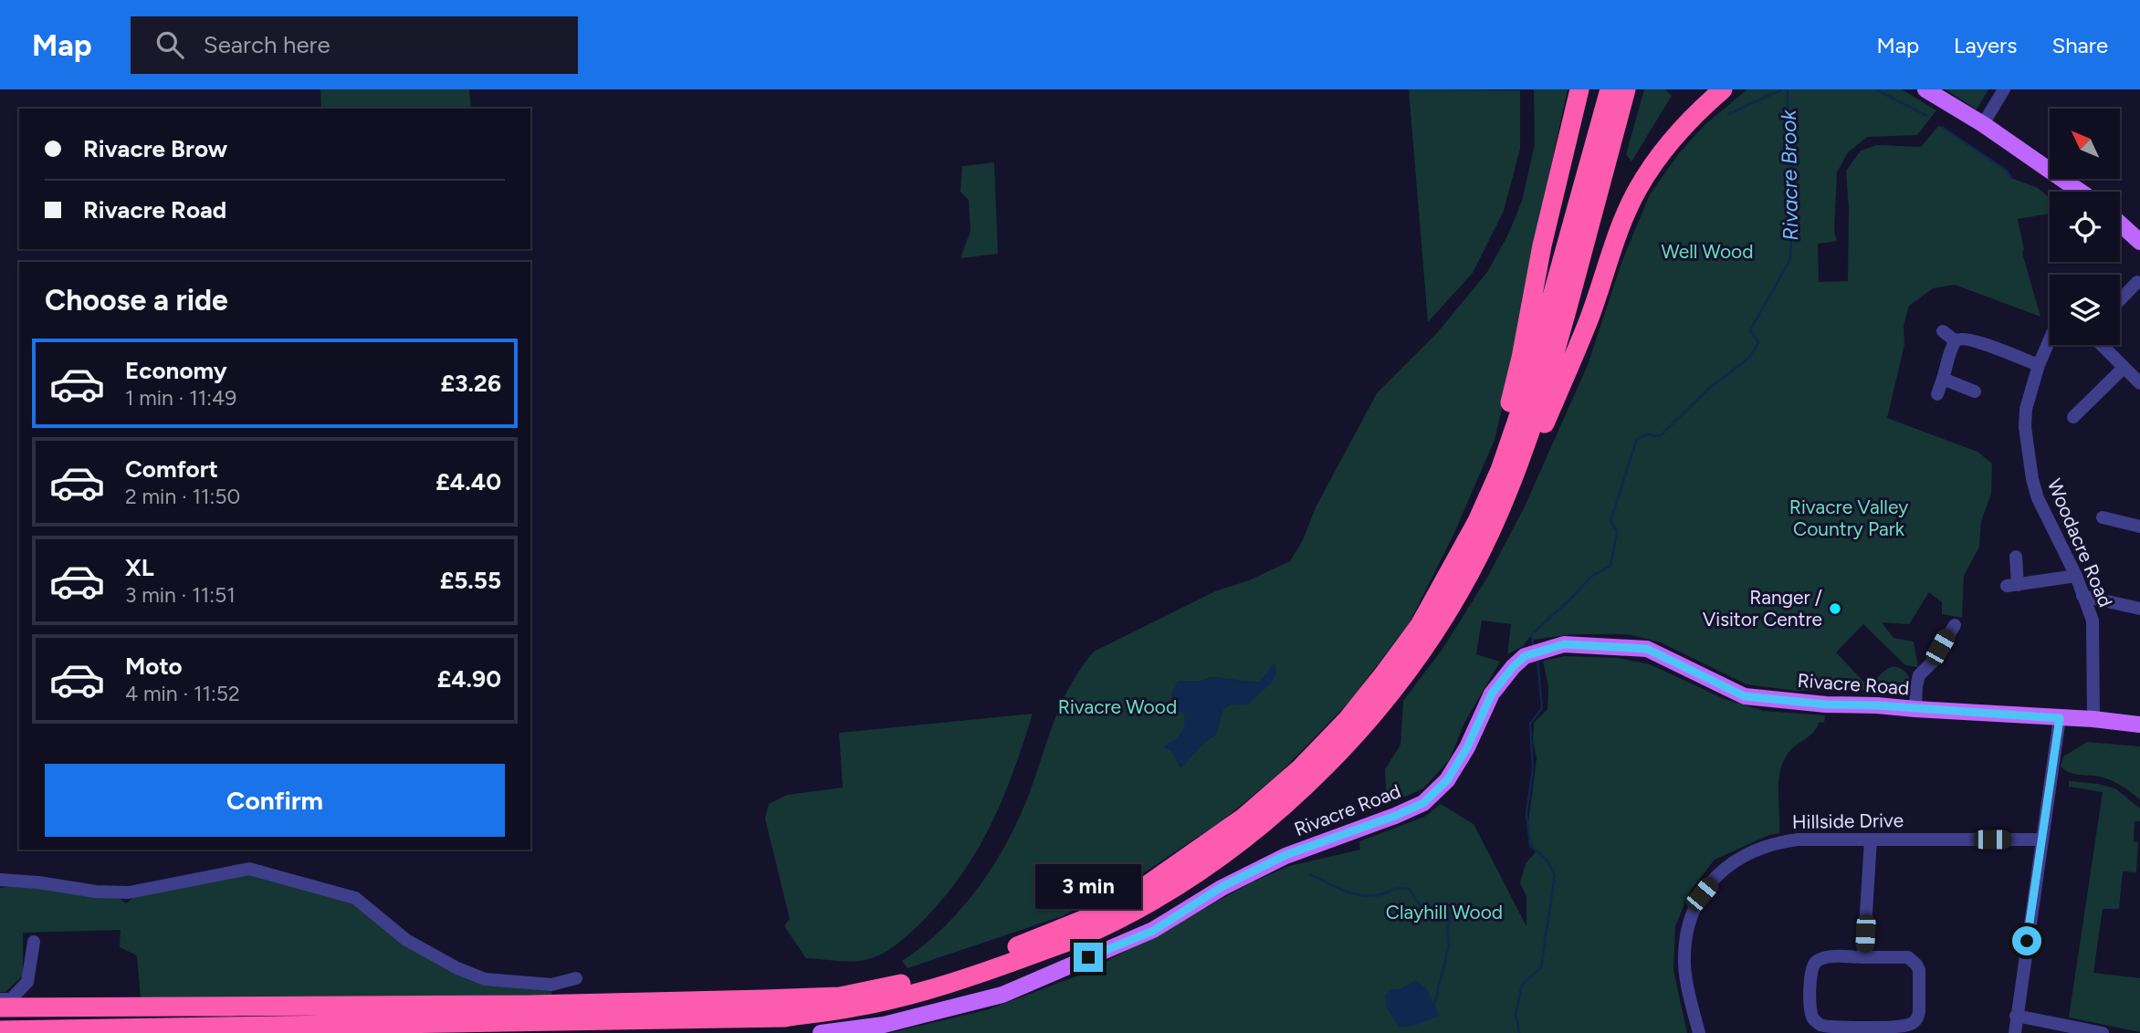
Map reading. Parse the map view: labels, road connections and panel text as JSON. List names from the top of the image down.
{
  "streets": {
    "main road": ["Rivacre Road"],
    "street": ["Woodacre Road", "Hillside Drive"]
  },
  "crossings": [
    ["Woodacre Road", "Rivacre Road"]
  ],
  "water": ["Rivacre Brook"],
  "parks": [
    "Well Wood",
    "Rivacre Valley Country Park",
    "Rivacre Wood",
    "Clayhill Wood"
  ],
  "places": ["Ranger / Visitor Centre"],
  "north": "top left",
  "page": {
    "header": "Map",
    "search": "Search here",
    "nav": ["Map", "Layers", "Share"],
    "banner": ["Rivacre Brow", "Rivacre Road"],
    "heading": "Choose a ride",
    "list": [
      {
        "name": "Economy",
        "note": "1 min · 11:49",
        "value": "£3.26"
      },
      {
        "name": "Comfort",
        "note": "2 min · 11:50",
        "value": "£4.40"
      },
      {
        "name": "XL",
        "note": "3 min · 11:51",
        "value": "£5.55"
      },
      {
        "name": "Moto",
        "note": "4 min · 11:52",
        "value": "£4.90"
      }
    ],
    "buttons": "Confirm",
    "bubble": "3 min"
  }
}
